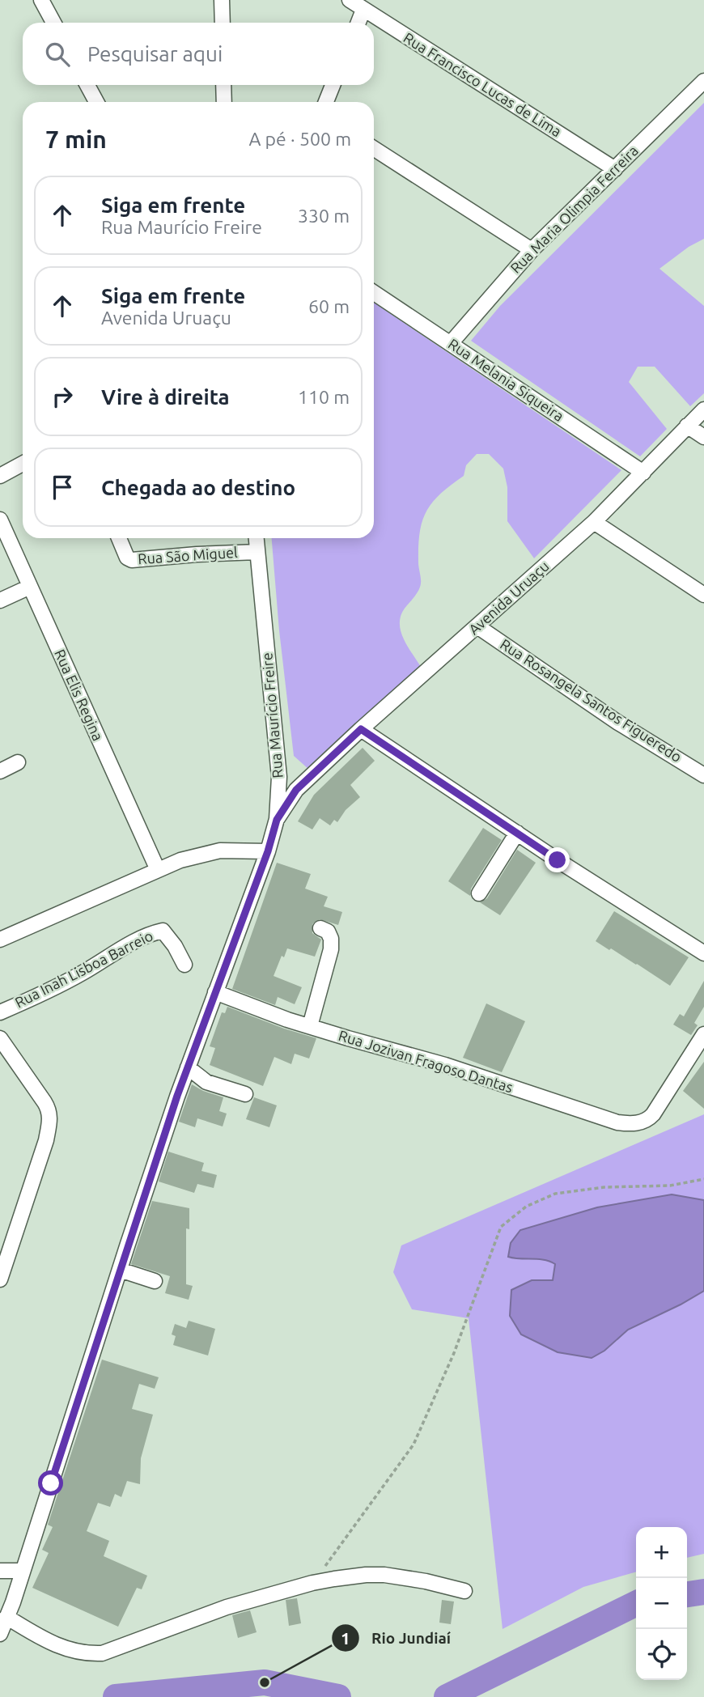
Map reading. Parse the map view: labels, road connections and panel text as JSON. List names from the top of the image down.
{
  "streets": {
    "street": [
      "Rua Francisco Lucas de Lima",
      "Rua Maria Olimpia Ferreira",
      "Rua Melania Siqueira",
      "Rua São Miguel",
      "Avenida Uruaçu",
      "Rua Elis Regina",
      "Rua Rosangela Santos Figueredo",
      "Rua Maurício Freire",
      "Rua Inah Lisboa Barreio",
      "Rua Jozivan Fragoso Dantas"
    ]
  },
  "crossings": [
    ["Rua Francisco Lucas de Lima", "Rua Maria Olimpia Ferreira"],
    ["Rua Maria Olimpia Ferreira", "Rua Melania Siqueira"],
    ["Rua Melania Siqueira", "Avenida Uruaçu"],
    ["Rua São Miguel", "Rua Maurício Freire"],
    ["Avenida Uruaçu", "Rua Rosangela Santos Figueredo"],
    ["Avenida Uruaçu", "Rua Maurício Freire"],
    ["Rua Maurício Freire", "Rua Jozivan Fragoso Dantas"]
  ],
  "places": ["Rio Jundiaí"],
  "page": {
    "search": "Pesquisar aqui",
    "heading": ["7 min", "A pé · 500 m"],
    "list": [
      ["Siga em frente", "Rua Maurício Freire", "330 m"],
      ["Siga em frente", "Avenida Uruaçu", "60 m"],
      ["Vire à direita", "110 m"],
      "Chegada ao destino"
    ],
    "map_buttons": ["+", "−"]
  }
}
